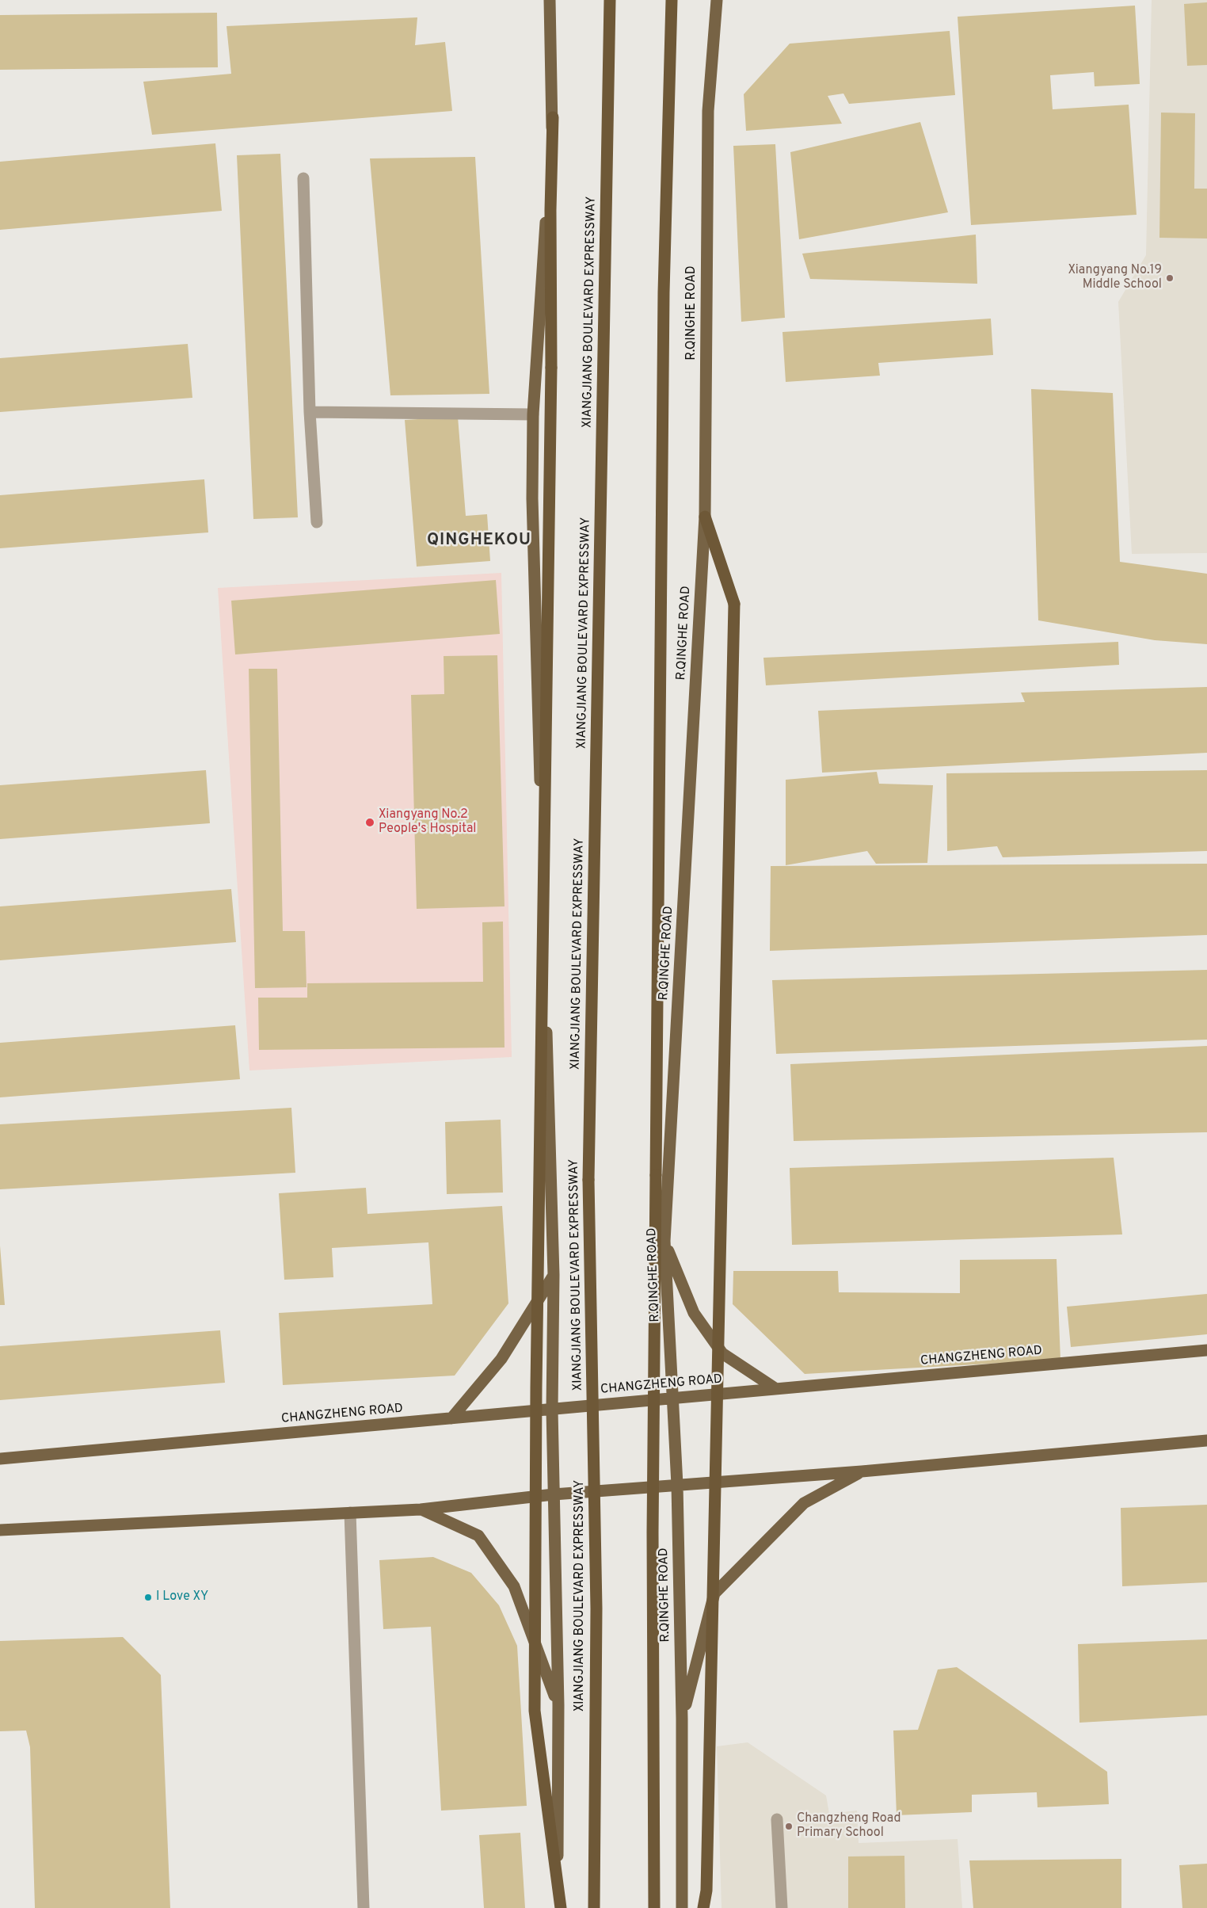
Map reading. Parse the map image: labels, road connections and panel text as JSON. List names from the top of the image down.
{
  "streets": {
    "highway": ["XIANGJIANG BOULEVARD EXPRESSWAY"],
    "main road": ["R.QINGHE ROAD", "CHANGZHENG ROAD"]
  },
  "crossings": [
    ["R.QINGHE ROAD", "CHANGZHENG ROAD"]
  ],
  "districts": ["QINGHEKOU"],
  "places": [
    "Xiangyang No.19 Middle School",
    "Xiangyang No.2 People's Hospital",
    "I Love XY",
    "Changzheng Road Primary School"
  ]
}
